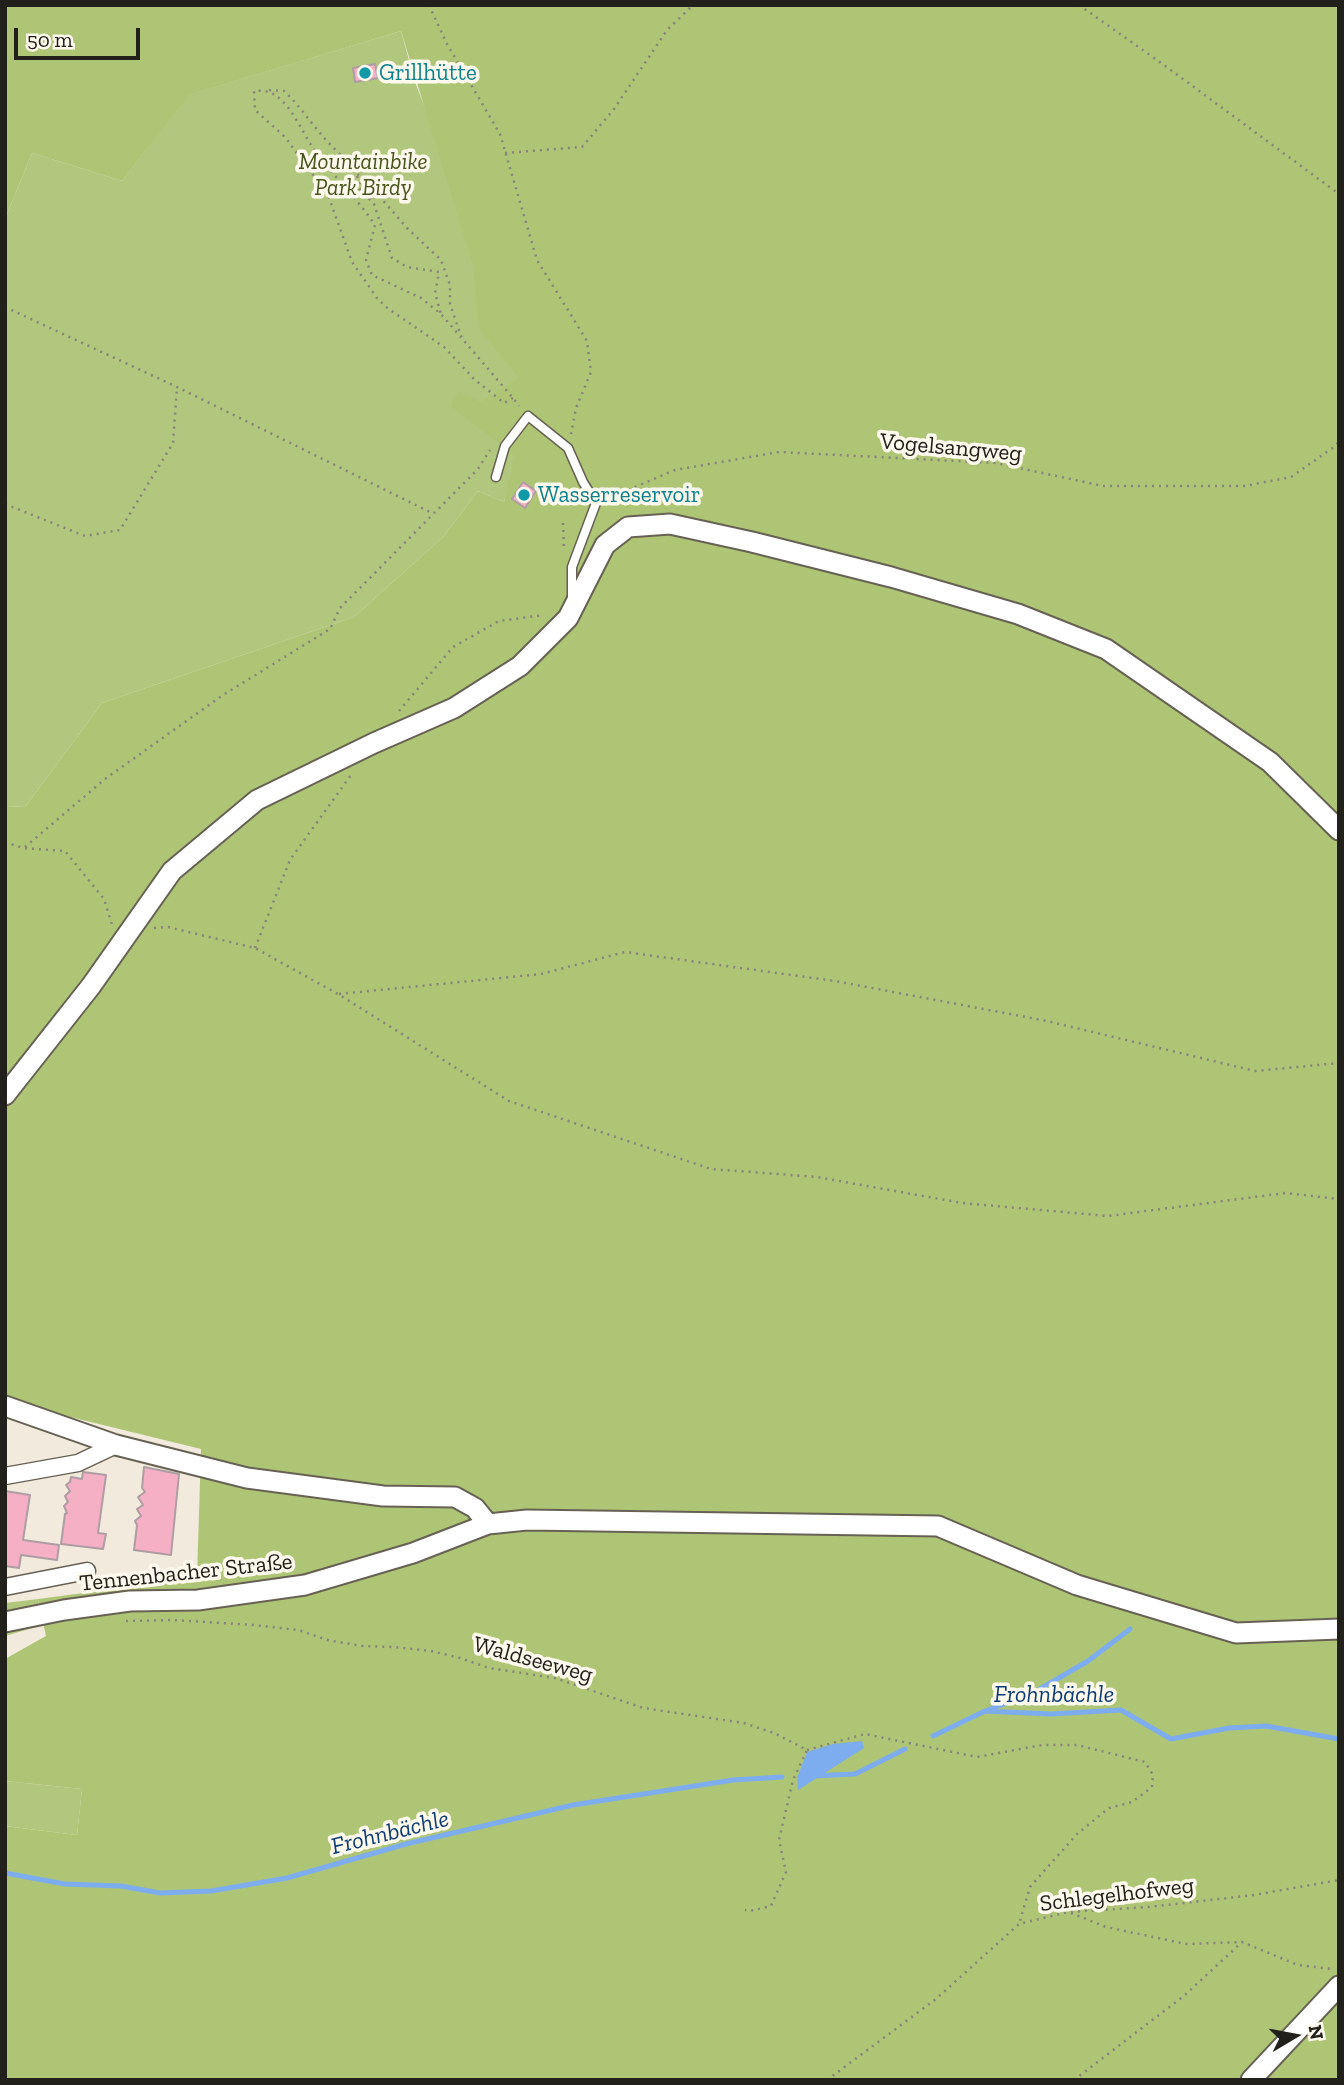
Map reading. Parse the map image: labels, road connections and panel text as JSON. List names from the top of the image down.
{
  "streets": {
    "street": ["Tennenbacher Straße"],
    "path": ["Vogelsangweg", "Waldseeweg", "Schlegelhofweg"]
  },
  "water": ["Frohnbächle"],
  "parks": ["Mountainbike Park Birdy"],
  "places": ["Grillhütte", "Wasserreservoir"],
  "scale_bar": "50 m",
  "north": "right"
}
